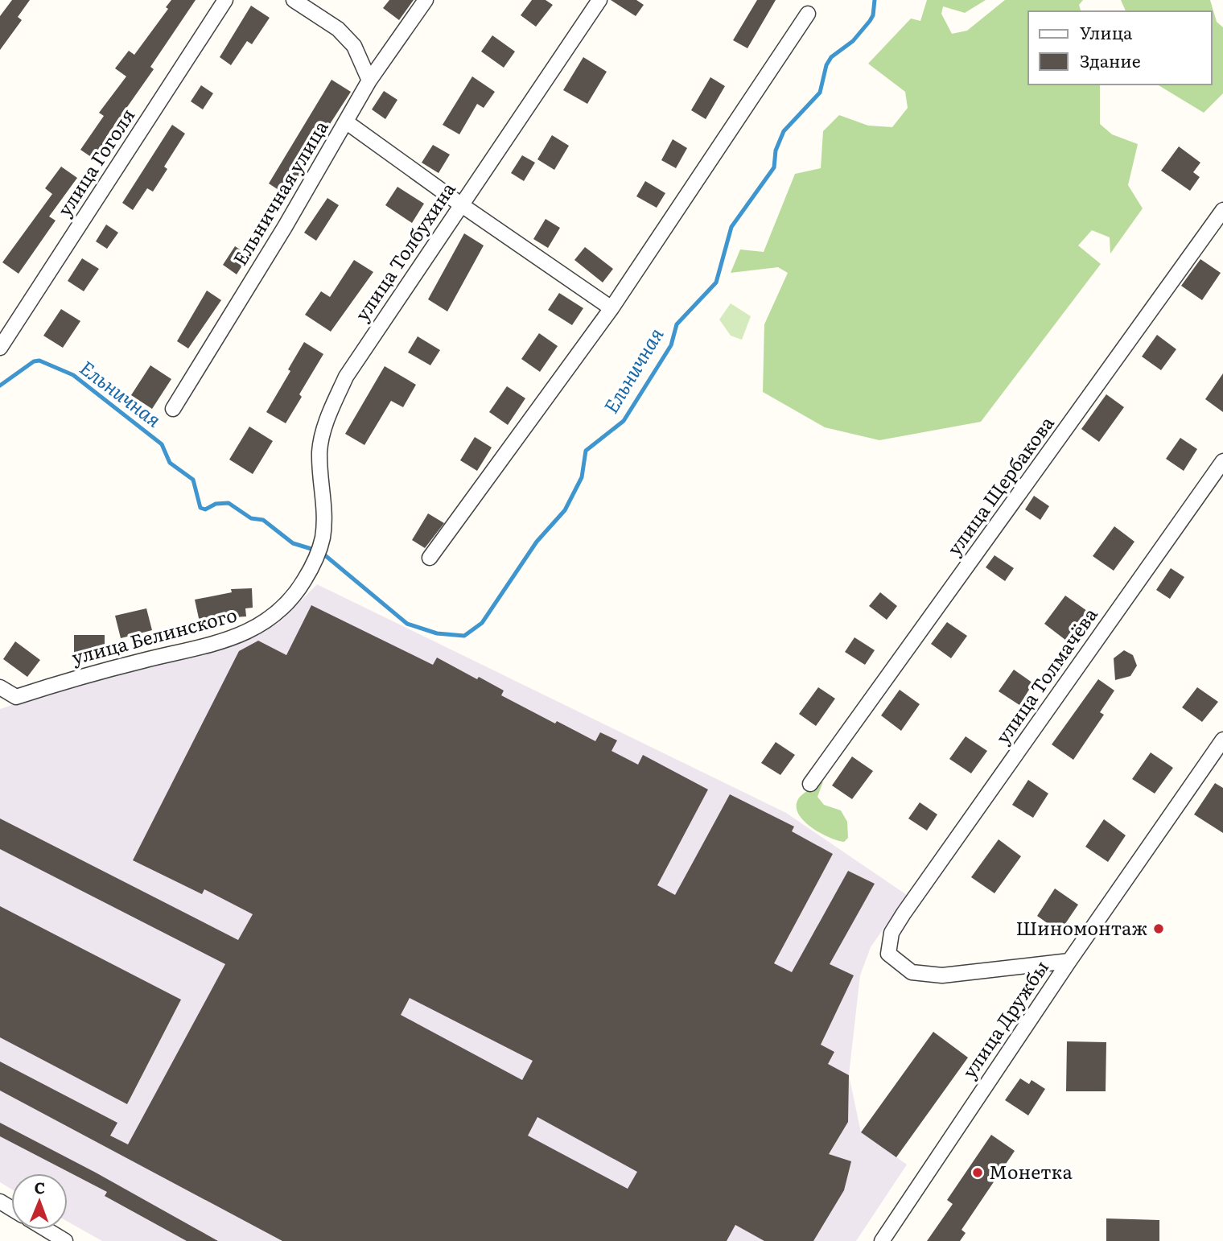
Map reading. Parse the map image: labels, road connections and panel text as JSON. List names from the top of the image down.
{
  "streets": {
    "street": [
      "улица Гоголя",
      "Ельничная улица",
      "улица Толбухина",
      "улица Щербакова",
      "улица Белинского",
      "улица Толмачёва",
      "улица Дружбы"
    ]
  },
  "crossings": [
    ["улица Толбухина", "улица Белинского"],
    ["улица Толмачёва", "улица Дружбы"]
  ],
  "water": ["Ельничная"],
  "places": ["Шиномонтаж", "Монетка"],
  "legend": ["Улица", "Здание"],
  "north": "top"
}
